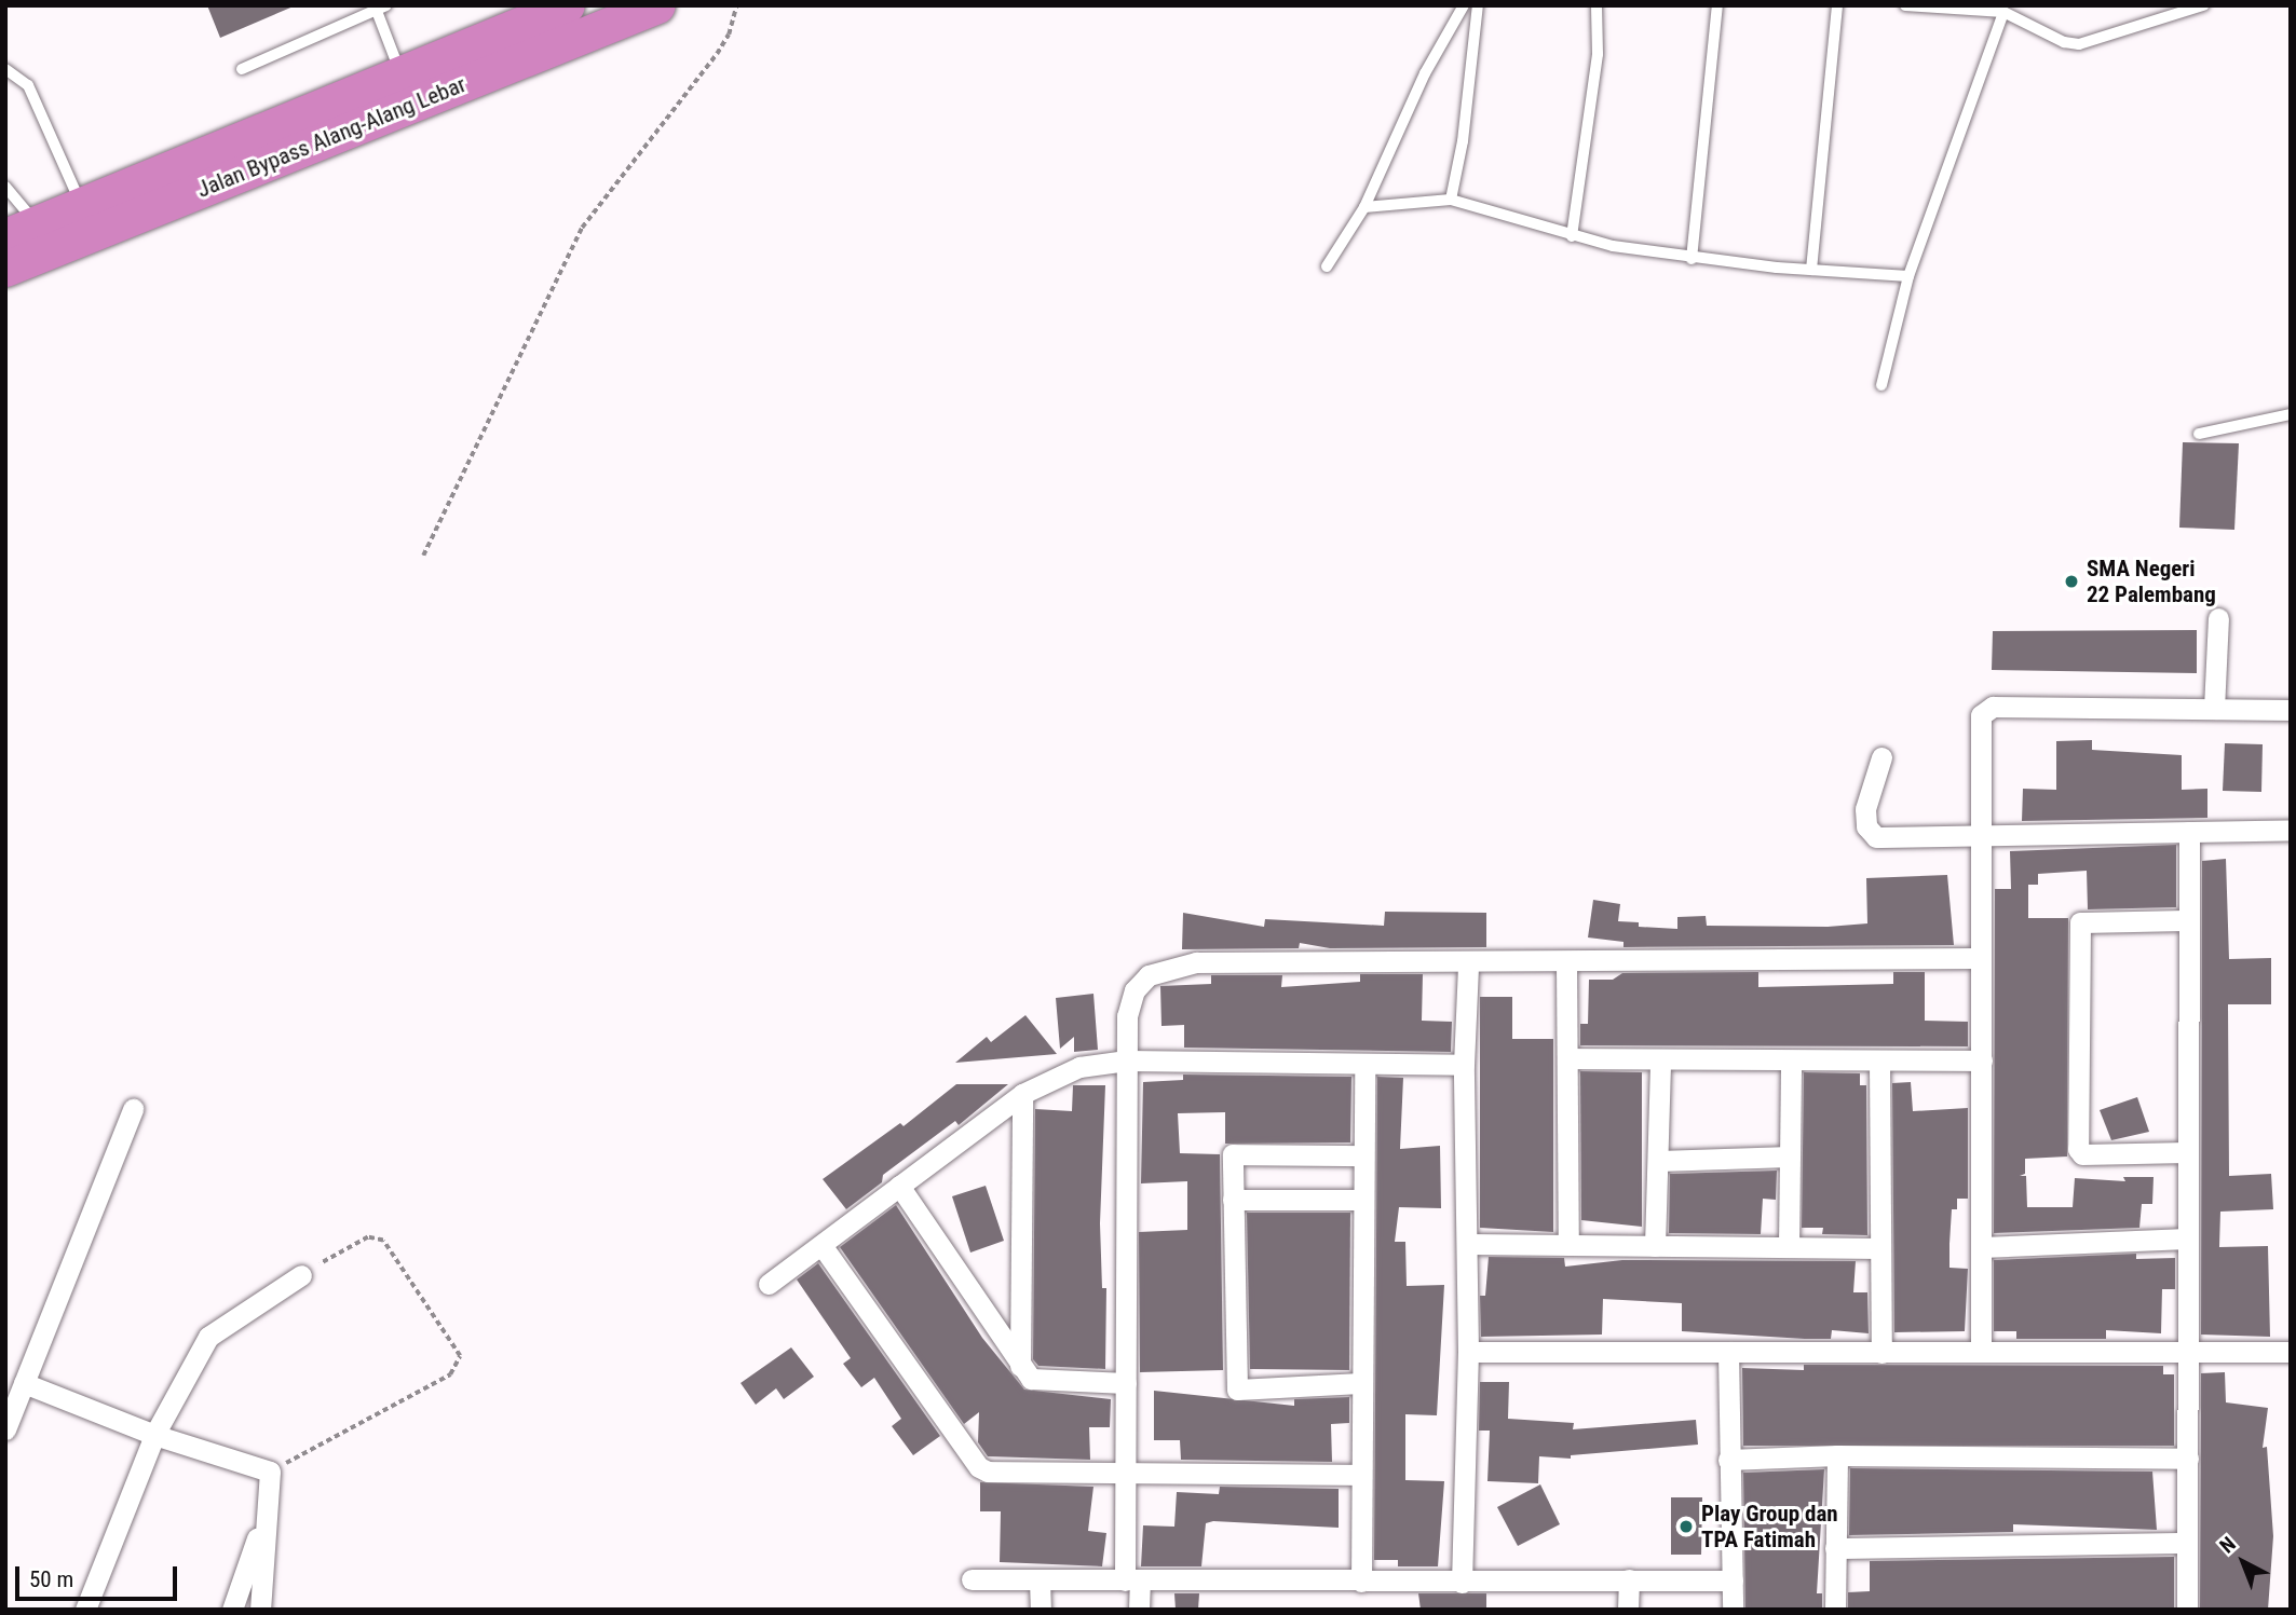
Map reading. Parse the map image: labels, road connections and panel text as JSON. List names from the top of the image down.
{
  "streets": {
    "highway": ["Jalan Bypass Alang-Alang Lebar"]
  },
  "places": ["SMA Negeri 22 Palembang", "Play Group dan TPA Fatimah"],
  "scale_bar": "50 m",
  "north": "top left"
}
